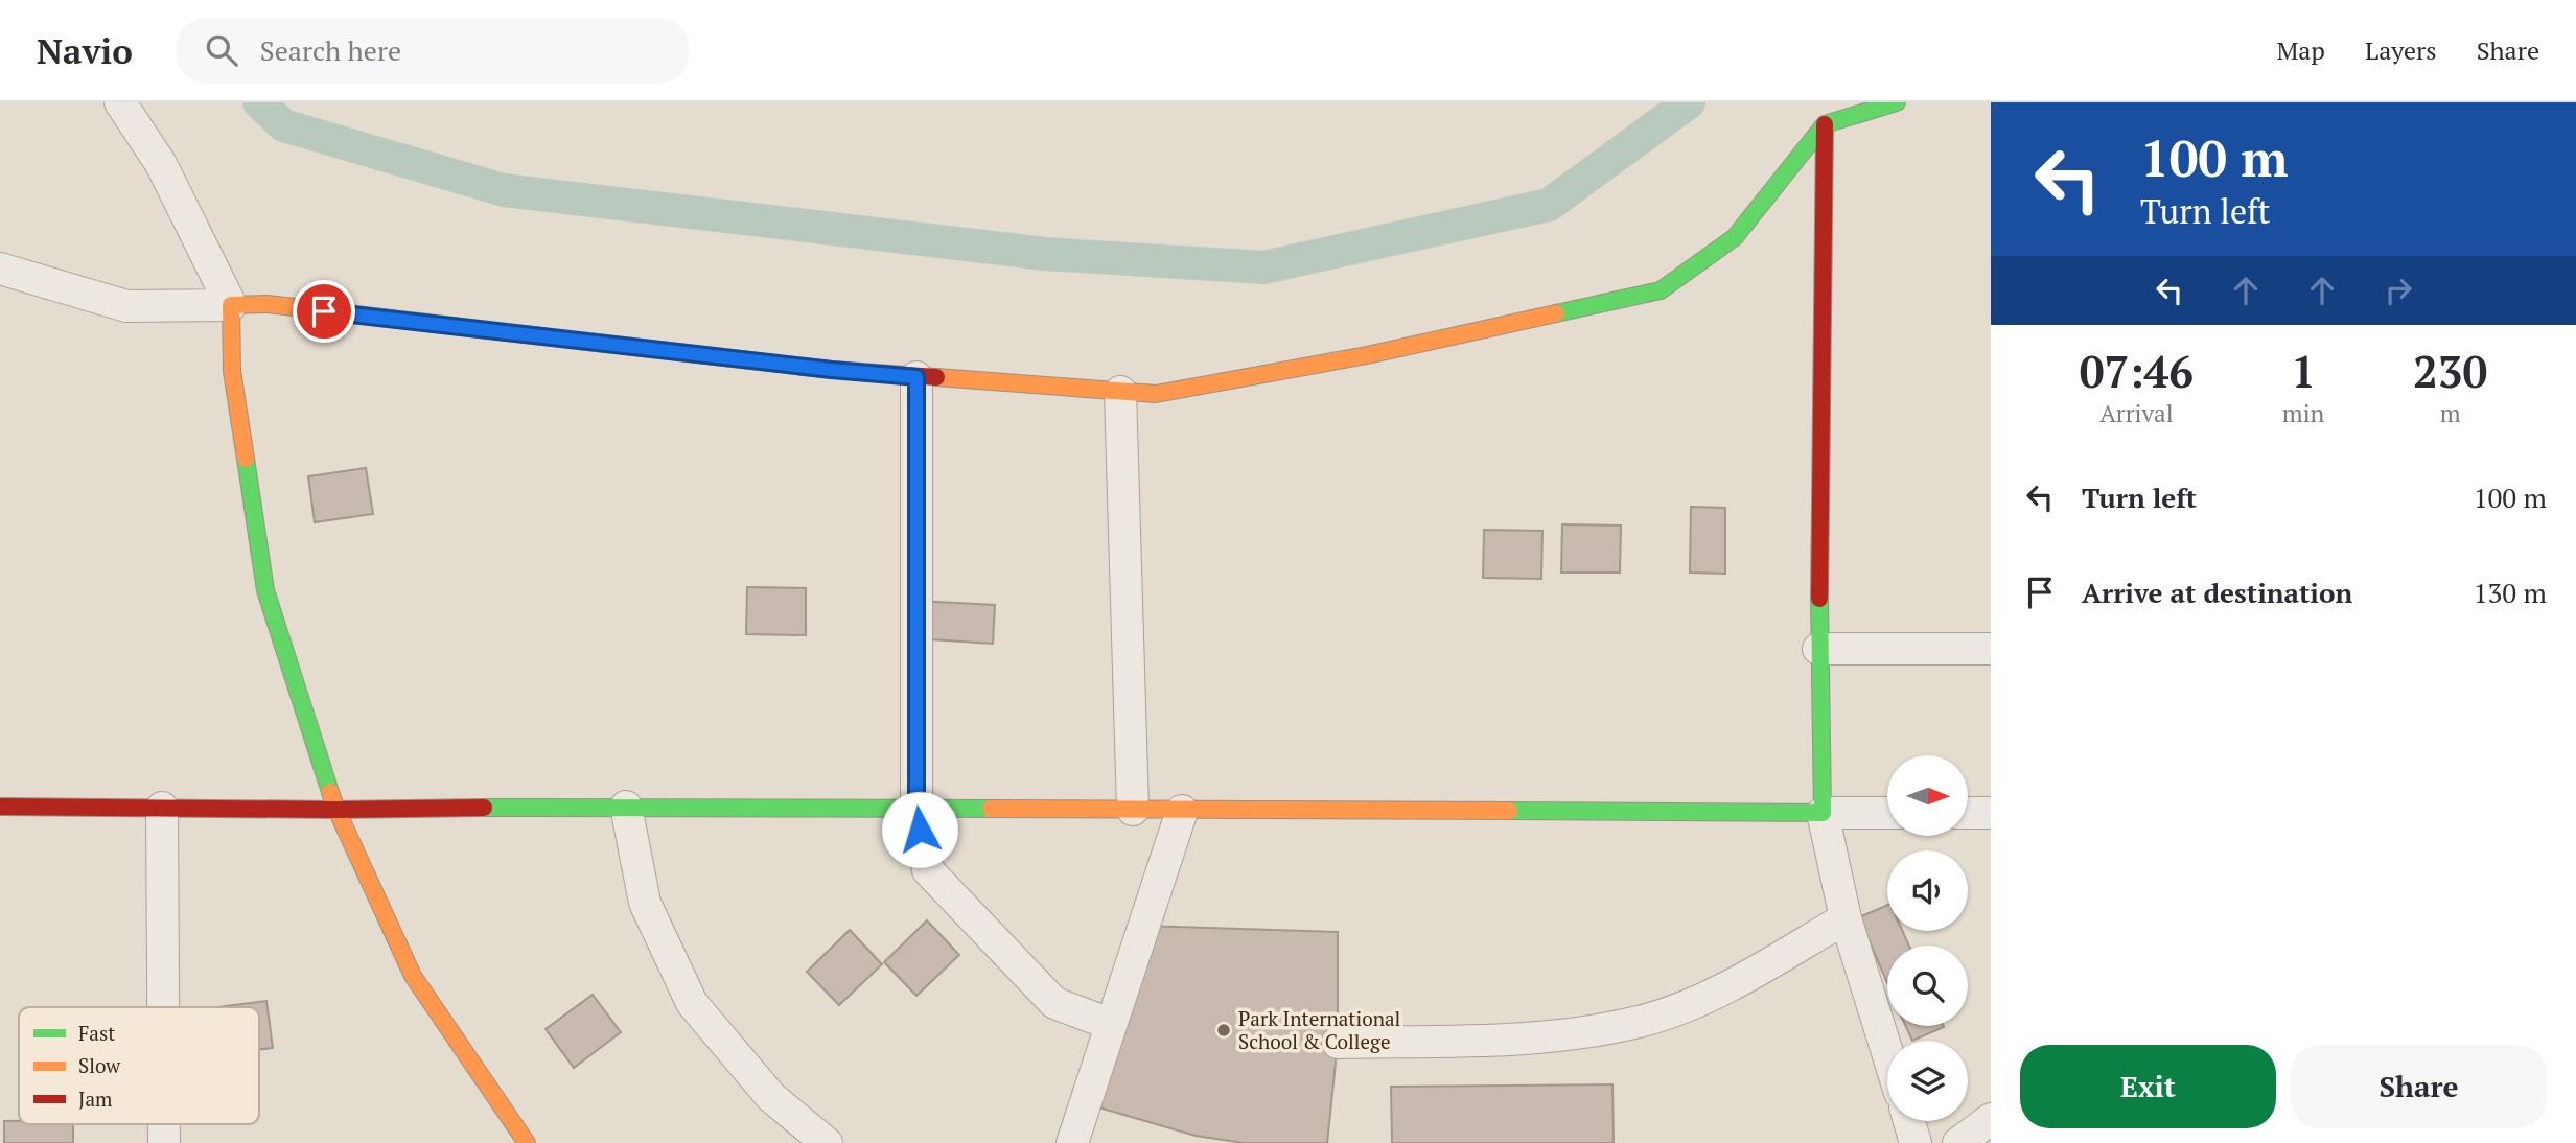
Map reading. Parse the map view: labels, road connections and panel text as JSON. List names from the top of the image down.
{
  "places": ["Park International School & College"],
  "legend": ["Fast", "Slow", "Jam"],
  "north": "right",
  "page": {
    "header": "Navio",
    "search": "Search here",
    "nav": ["Map", "Layers", "Share"],
    "turn": ["100 m", "Turn left"],
    "eta": [
      "07:46",
      "Arrival",
      "1",
      "min",
      "230",
      "m"
    ],
    "list": [
      {
        "name": "Turn left",
        "value": "100 m"
      },
      {
        "name": "Arrive at destination",
        "value": "130 m"
      }
    ],
    "buttons": ["Exit", "Share"]
  }
}
